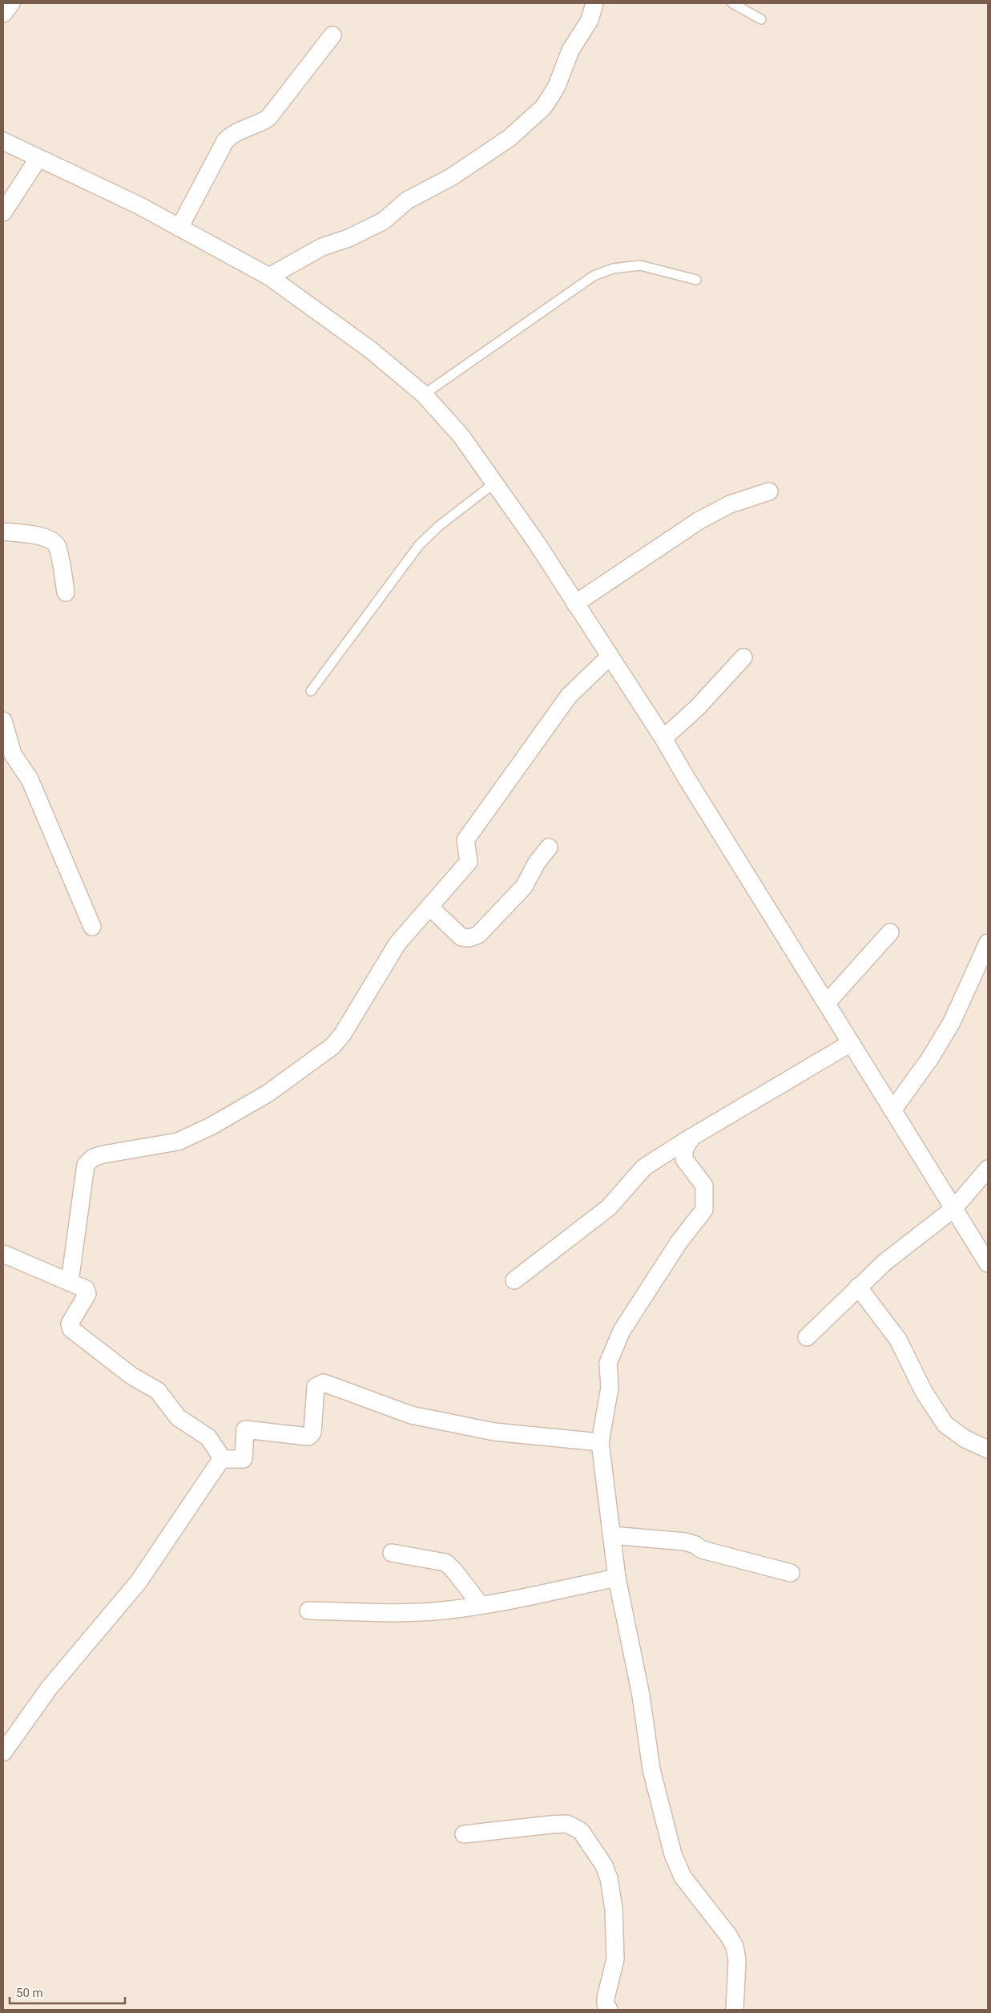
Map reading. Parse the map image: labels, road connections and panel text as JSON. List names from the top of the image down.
{
  "scale_bar": "50 m"
}
